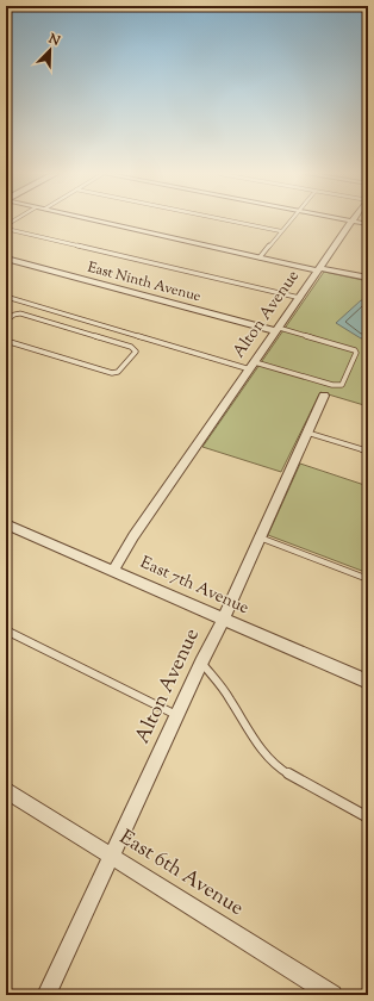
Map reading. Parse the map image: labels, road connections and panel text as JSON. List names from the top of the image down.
{
  "streets": {
    "street": [
      "East Ninth Avenue",
      "Alton Avenue",
      "East 7th Avenue",
      "East 6th Avenue"
    ]
  },
  "crossings": [
    ["East Ninth Avenue", "Alton Avenue"],
    ["Alton Avenue", "East 7th Avenue"],
    ["Alton Avenue", "East 6th Avenue"]
  ],
  "north": "top right"
}
